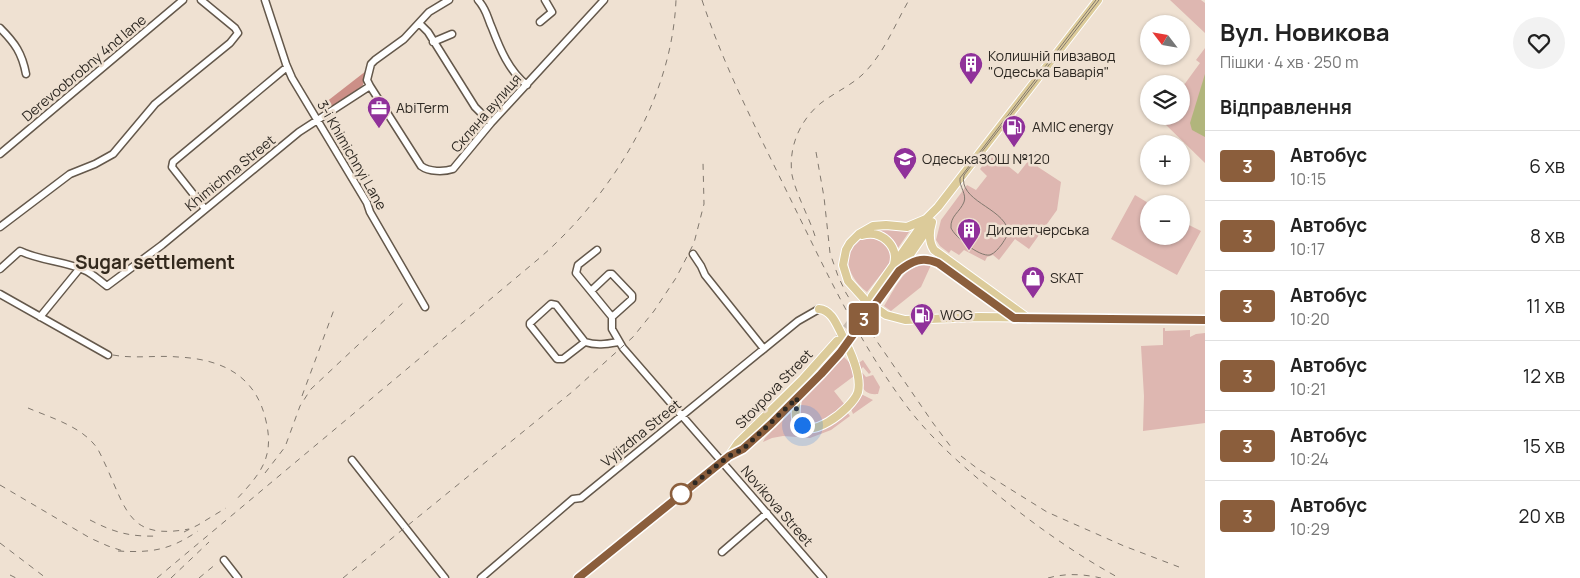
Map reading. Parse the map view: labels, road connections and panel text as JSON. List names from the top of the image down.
{
  "streets": {
    "main road": ["Stovpova Street"],
    "street": [
      "Derevoobrobny 4nd lane",
      "Скляна вулиця",
      "3-i Khimichnyi Lane",
      "Khimichna Street",
      "Vyjizdna Street",
      "Novikova Street"
    ]
  },
  "crossings": [
    ["Скляна вулиця", "Khimichna Street"],
    ["3-i Khimichnyi Lane", "Khimichna Street"],
    ["Stovpova Street", "Novikova Street"],
    ["Vyjizdna Street", "Novikova Street"]
  ],
  "districts": ["Sugar settlement"],
  "places": {
    "building": ["Колишній пивзавод \"Одеська Баварія\"", "Диспетчерська"],
    "office": ["AbiTerm"],
    "fuel station": ["AMIC energy", "WOG"],
    "school or university": ["ОдеськаЗОШ №120"],
    "shop": ["SKAT"]
  },
  "lines": ["bus line 3"],
  "north": "top left",
  "page": {
    "on_map": "3",
    "heading": [
      ["Вул. Новикова", "Пішки · 4 хв · 250 m"],
      "Відправлення"
    ],
    "map_buttons": ["+", "−"],
    "list": [
      {
        "mark": "3",
        "name": "Автобус",
        "note": "10:15",
        "value": "6 хв"
      },
      {
        "mark": "3",
        "name": "Автобус",
        "note": "10:17",
        "value": "8 хв"
      },
      {
        "mark": "3",
        "name": "Автобус",
        "note": "10:20",
        "value": "11 хв"
      },
      {
        "mark": "3",
        "name": "Автобус",
        "note": "10:21",
        "value": "12 хв"
      },
      {
        "mark": "3",
        "name": "Автобус",
        "note": "10:24",
        "value": "15 хв"
      },
      {
        "mark": "3",
        "name": "Автобус",
        "note": "10:29",
        "value": "20 хв"
      }
    ]
  }
}
